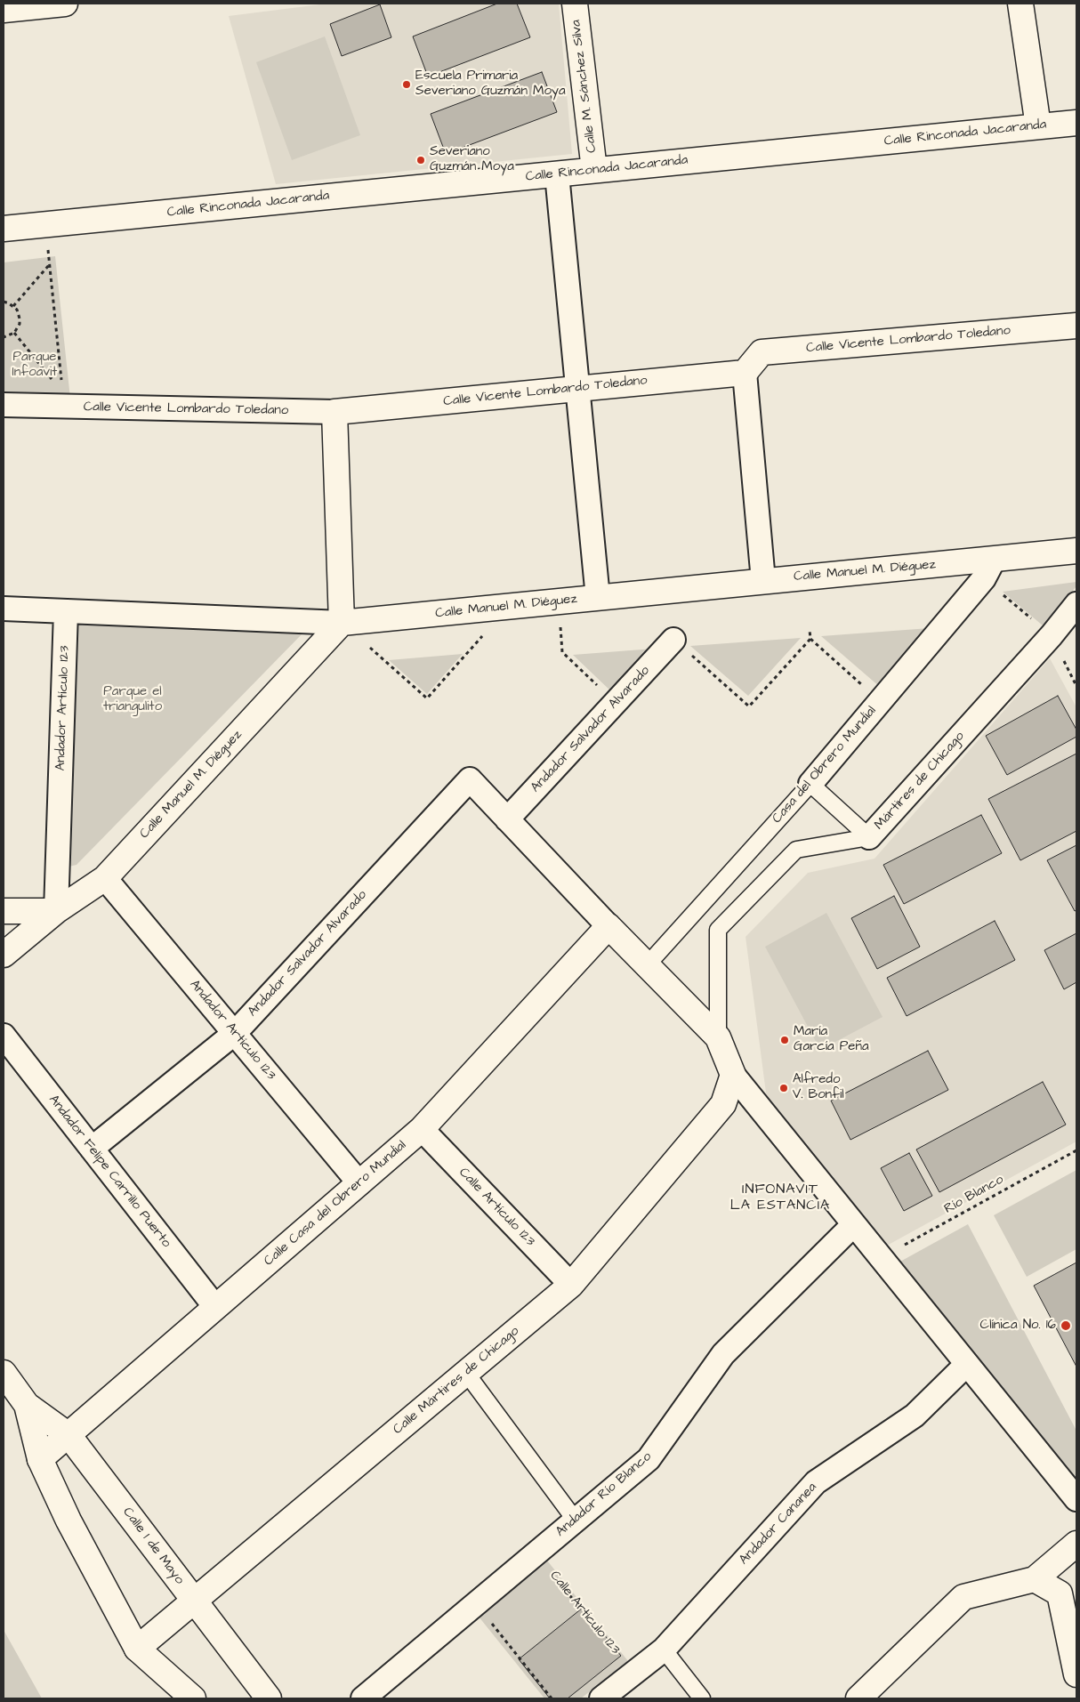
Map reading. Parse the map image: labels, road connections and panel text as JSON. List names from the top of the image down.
{
  "streets": {
    "street": [
      "Calle M. Sánchez Silva",
      "Calle Rinconada Jacaranda",
      "Calle Vicente Lombardo Toledano",
      "Calle Manuel M. Diéguez",
      "Andador Artículo 123",
      "Andador Salvador Alvarado",
      "Casa del Obrero Mundial",
      "Mártires de Chicago",
      "Andador Felipe Carrillo Puerto",
      "Calle Casa del Obrero Mundial",
      "Calle Artículo 123",
      "Calle Mártires de Chicago",
      "Andador Río Blanco",
      "Andador Cananea",
      "Calle 1 de Mayo"
    ],
    "path": ["Río Blanco"]
  },
  "crossings": [
    ["Calle M. Sánchez Silva", "Calle Rinconada Jacaranda"],
    ["Calle Manuel M. Diéguez", "Andador Artículo 123"],
    ["Calle Manuel M. Diéguez", "Casa del Obrero Mundial"],
    ["Andador Artículo 123", "Andador Salvador Alvarado"],
    ["Andador Artículo 123", "Calle Casa del Obrero Mundial"],
    ["Andador Salvador Alvarado", "Casa del Obrero Mundial"],
    ["Andador Salvador Alvarado", "Mártires de Chicago"],
    ["Andador Salvador Alvarado", "Andador Felipe Carrillo Puerto"],
    ["Andador Salvador Alvarado", "Calle Casa del Obrero Mundial"],
    ["Andador Salvador Alvarado", "Calle Mártires de Chicago"],
    ["Andador Felipe Carrillo Puerto", "Calle Casa del Obrero Mundial"],
    ["Calle Casa del Obrero Mundial", "Calle Artículo 123"],
    ["Calle Casa del Obrero Mundial", "Calle 1 de Mayo"],
    ["Calle Artículo 123", "Calle Mártires de Chicago"],
    ["Calle Artículo 123", "Andador Río Blanco"],
    ["Calle Artículo 123", "Andador Cananea"],
    ["Calle Mártires de Chicago", "Calle 1 de Mayo"]
  ],
  "districts": ["INFONAVIT LA ESTANCIA"],
  "parks": ["Parque Infoavit", "Parque el triangulito"],
  "places": [
    "Escuela Primaria Severiano Guzmán Moya",
    "Severiano Guzmán Moya",
    "María García Peña",
    "Alfredo V. Bonfil",
    "Clínica No. 16"
  ]
}
